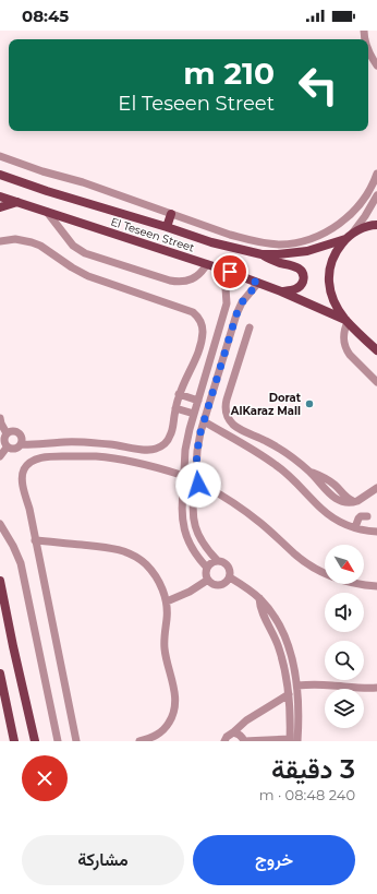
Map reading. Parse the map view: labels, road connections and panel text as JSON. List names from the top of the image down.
{
  "streets": {
    "main road": ["El Teseen Street"]
  },
  "places": ["Dorat AlKaraz Mall"],
  "north": "bottom right",
  "page": {
    "status": "08:45",
    "turn": ["210 m", "El Teseen Street"],
    "heading": ["3 دقيقة", "240 m · 08:48"],
    "buttons": ["خروج", "مشاركة"]
  }
}
